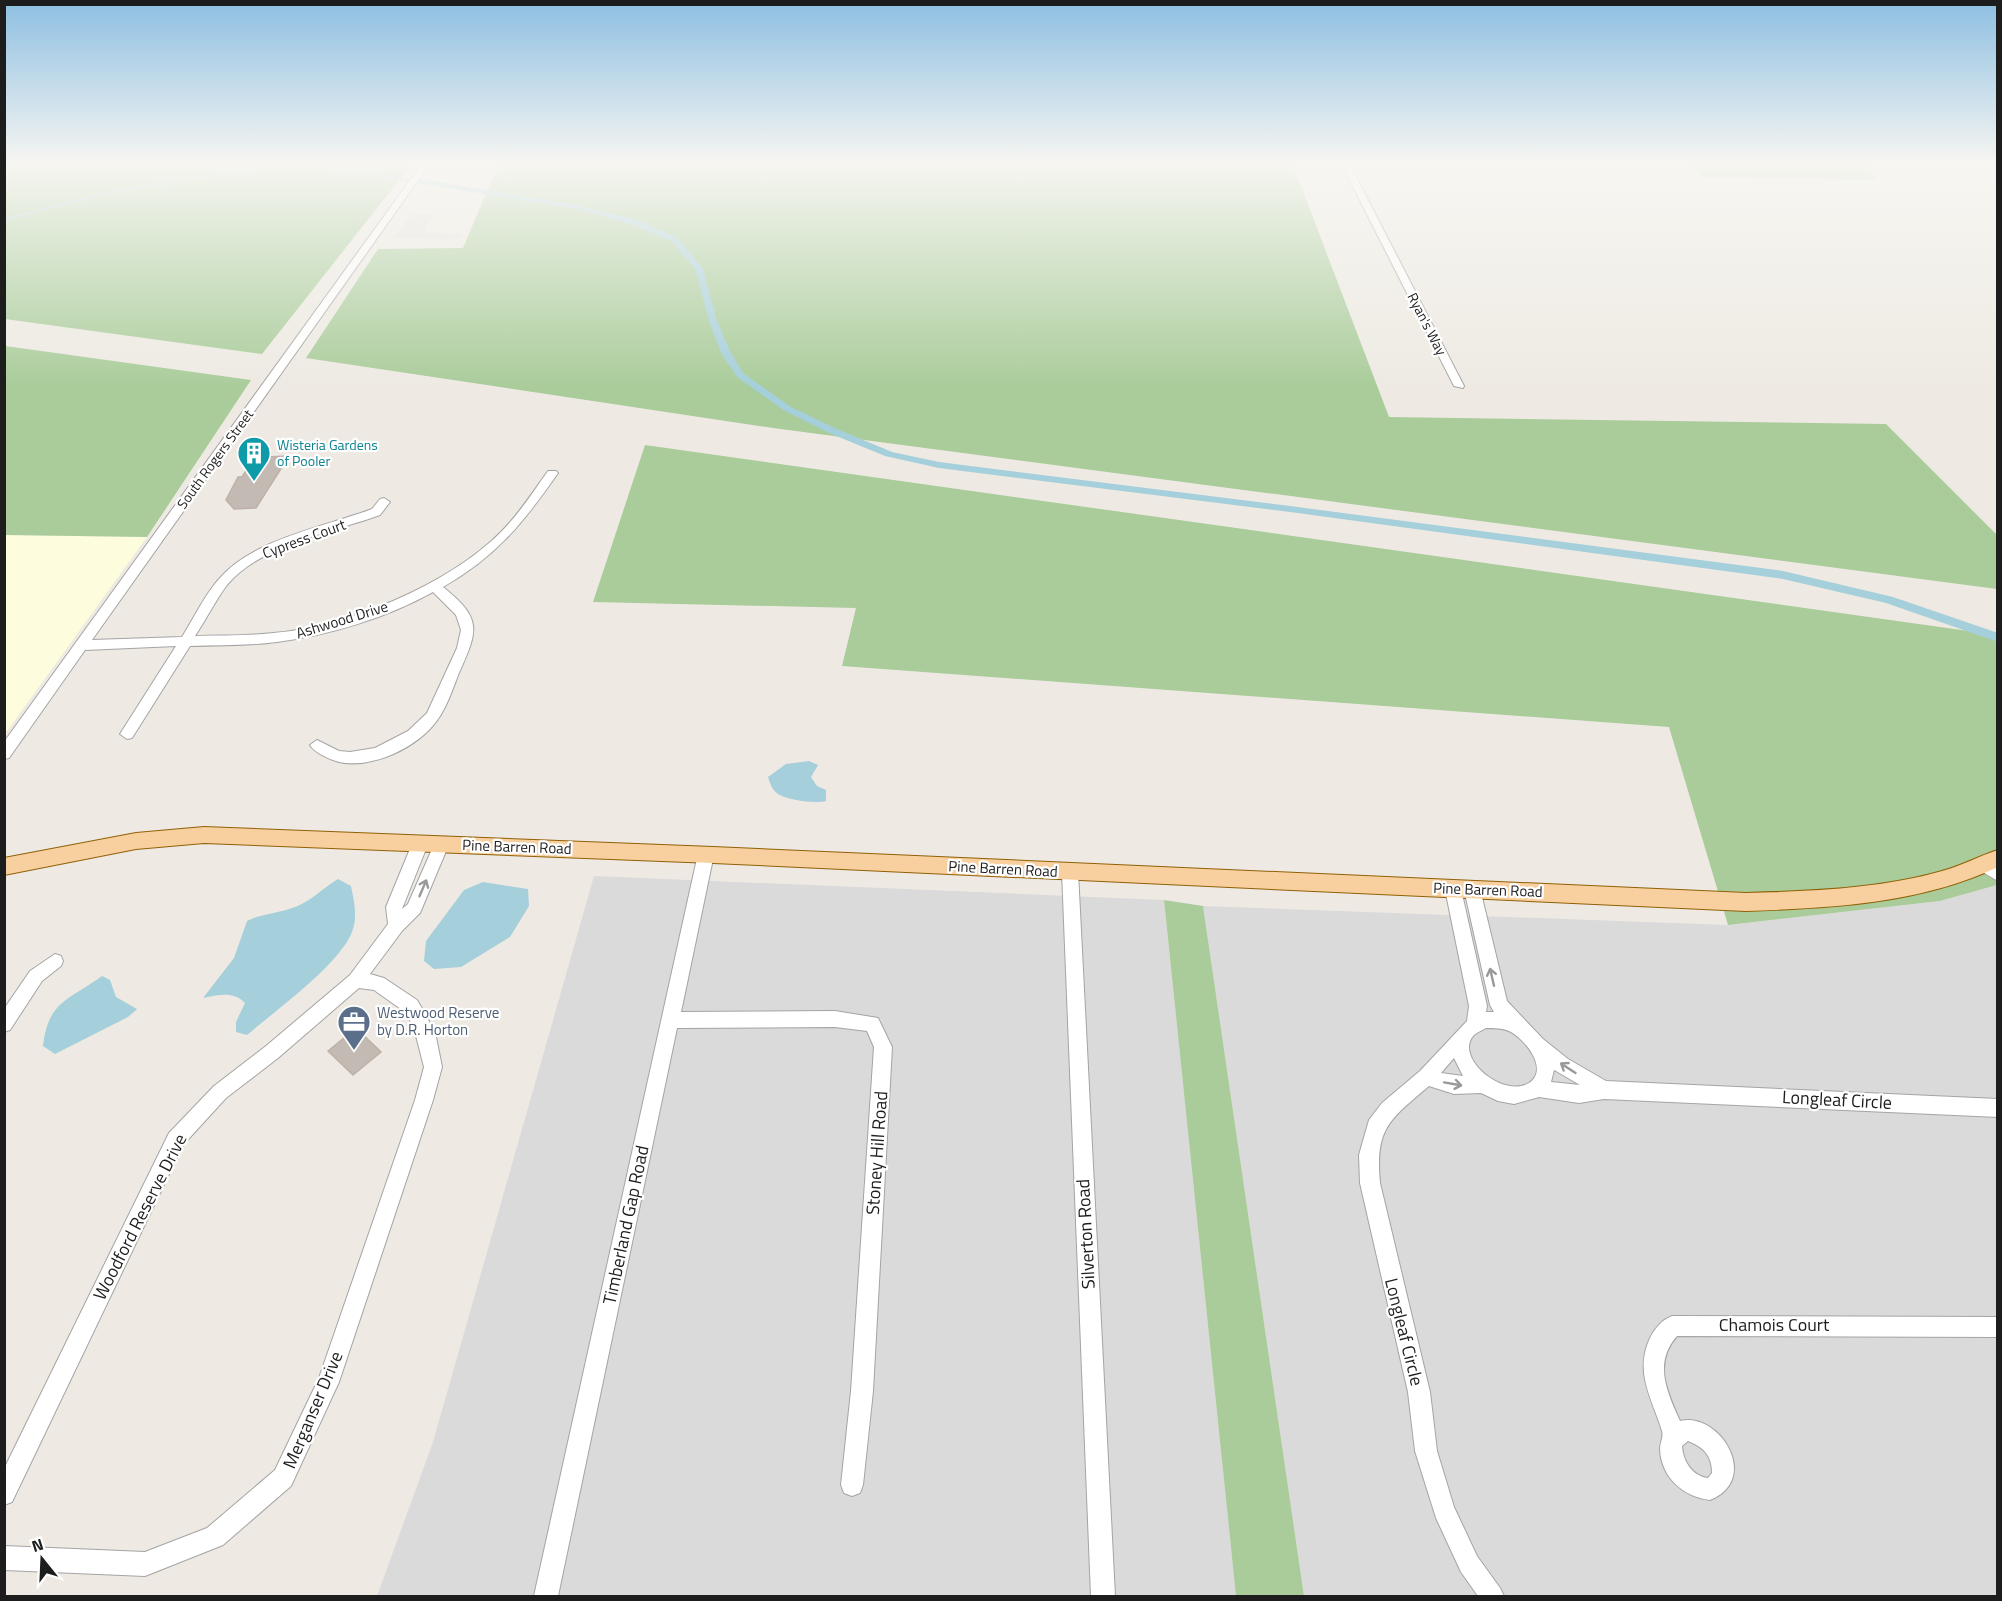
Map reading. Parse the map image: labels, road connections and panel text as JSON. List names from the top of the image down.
{
  "streets": {
    "main road": ["Pine Barren Road"],
    "street": [
      "Ryan's Way",
      "South Rogers Street",
      "Cypress Court",
      "Ashwood Drive",
      "Longleaf Circle",
      "Stoney Hill Road",
      "Woodford Reserve Drive",
      "Timberland Gap Road",
      "Silverton Road",
      "Chamois Court",
      "Merganser Drive"
    ]
  },
  "crossings": [
    ["South Rogers Street", "Ashwood Drive"],
    ["Cypress Court", "Ashwood Drive"],
    ["Pine Barren Road", "Longleaf Circle"],
    ["Pine Barren Road", "Woodford Reserve Drive"],
    ["Pine Barren Road", "Timberland Gap Road"],
    ["Pine Barren Road", "Silverton Road"],
    ["Stoney Hill Road", "Timberland Gap Road"],
    ["Woodford Reserve Drive", "Merganser Drive"]
  ],
  "places": {
    "building": ["Wisteria Gardens of Pooler"],
    "office": ["Westwood Reserve by D.R. Horton"]
  },
  "north": "top"
}
